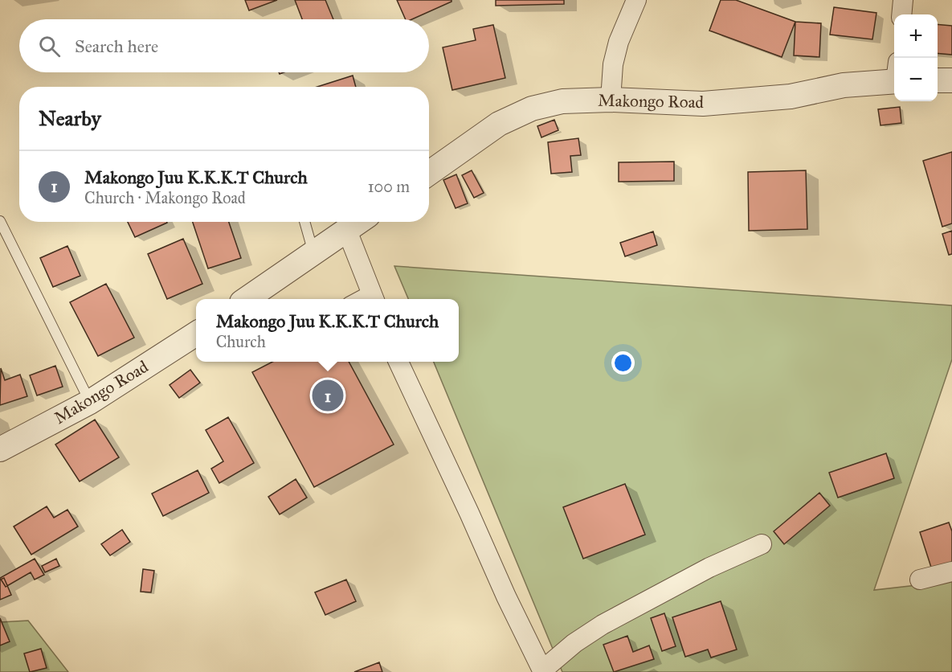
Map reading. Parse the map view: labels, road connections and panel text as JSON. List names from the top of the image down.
{
  "streets": {
    "street": ["Makongo Road"]
  },
  "page": {
    "map_buttons": ["+", "−"],
    "search": "Search here",
    "heading": "Nearby",
    "list": [
      {
        "mark": "1",
        "name": "Makongo Juu K.K.K.T Church",
        "note": "Church · Makongo Road",
        "value": "100 m"
      }
    ],
    "popup": ["Makongo Juu K.K.K.T Church", "Church"],
    "pins": "1"
  }
}
